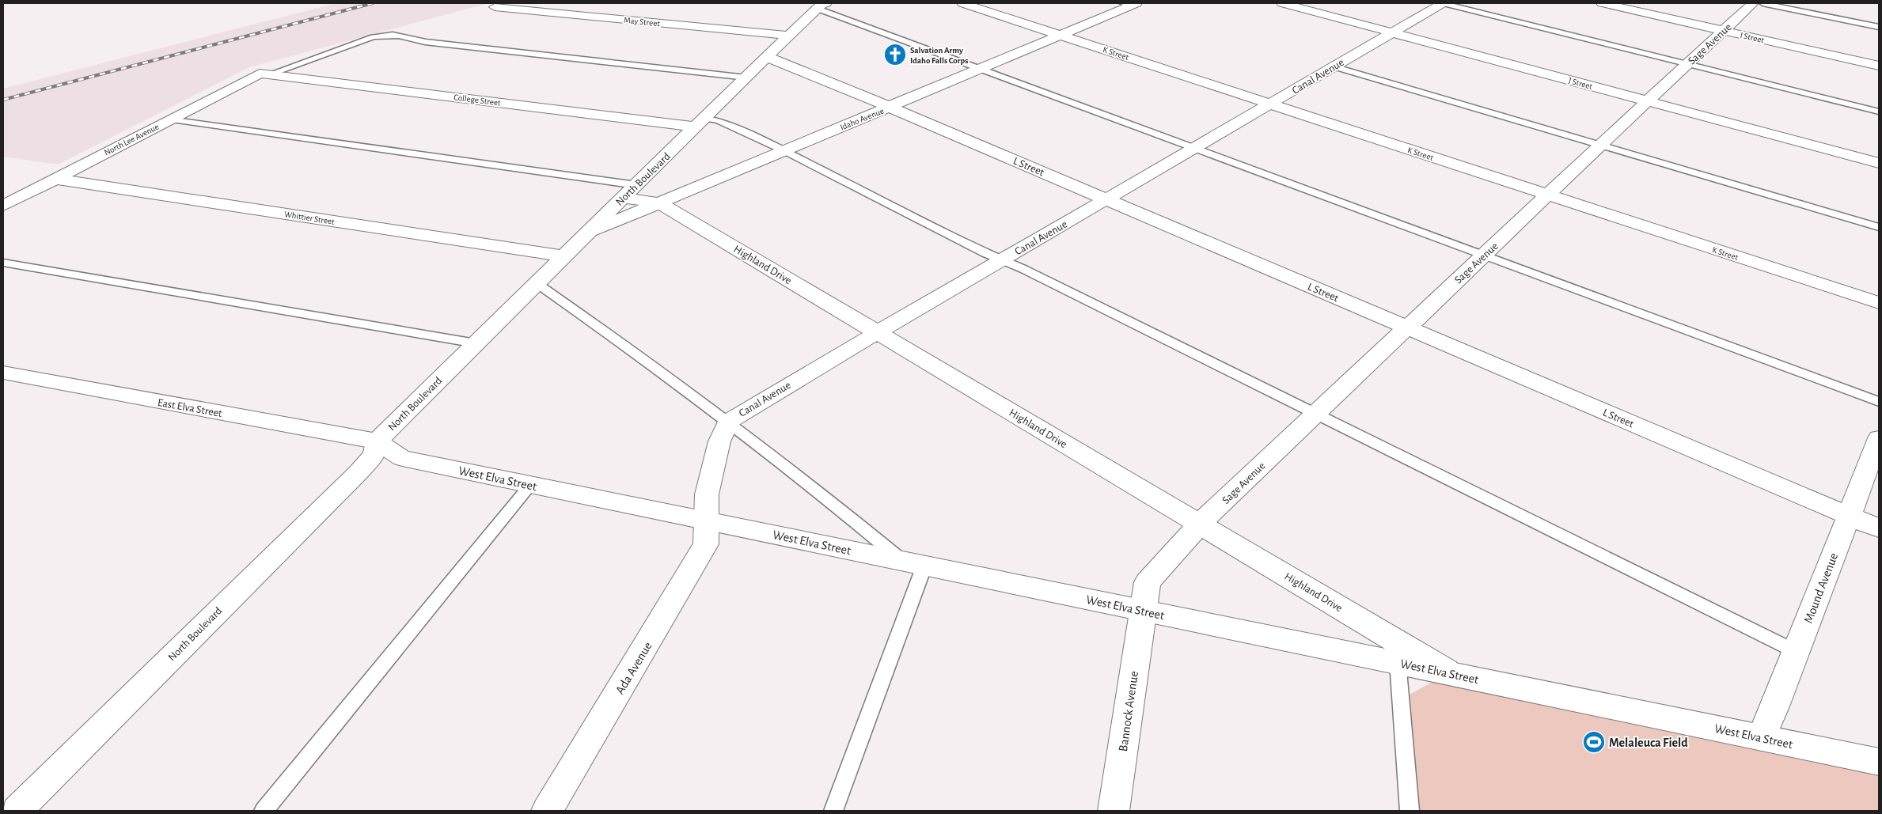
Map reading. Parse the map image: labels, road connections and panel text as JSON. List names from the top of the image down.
{
  "streets": {
    "street": [
      "May Street",
      "I Street",
      "Sage Avenue",
      "K Street",
      "Canal Avenue",
      "J Street",
      "College Street",
      "Idaho Avenue",
      "North Lee Avenue",
      "L Street",
      "North Boulevard",
      "Whittier Street",
      "Highland Drive",
      "East Elva Street",
      "West Elva Street",
      "Mound Avenue",
      "Ada Avenue",
      "Bannock Avenue"
    ]
  },
  "crossings": [
    ["May Street", "North Boulevard"],
    ["I Street", "Sage Avenue"],
    ["Sage Avenue", "K Street"],
    ["Sage Avenue", "J Street"],
    ["Sage Avenue", "L Street"],
    ["Sage Avenue", "Highland Drive"],
    ["Sage Avenue", "West Elva Street"],
    ["Sage Avenue", "Bannock Avenue"],
    ["K Street", "Canal Avenue"],
    ["K Street", "Idaho Avenue"],
    ["Canal Avenue", "J Street"],
    ["Canal Avenue", "L Street"],
    ["Canal Avenue", "Highland Drive"],
    ["Canal Avenue", "West Elva Street"],
    ["Canal Avenue", "Ada Avenue"],
    ["College Street", "North Lee Avenue"],
    ["College Street", "North Boulevard"],
    ["Idaho Avenue", "L Street"],
    ["Idaho Avenue", "North Boulevard"],
    ["Idaho Avenue", "Highland Drive"],
    ["North Lee Avenue", "Whittier Street"],
    ["L Street", "North Boulevard"],
    ["L Street", "Mound Avenue"],
    ["North Boulevard", "Whittier Street"],
    ["North Boulevard", "Highland Drive"],
    ["North Boulevard", "East Elva Street"],
    ["North Boulevard", "West Elva Street"],
    ["Highland Drive", "West Elva Street"],
    ["East Elva Street", "West Elva Street"],
    ["West Elva Street", "Mound Avenue"],
    ["West Elva Street", "Ada Avenue"],
    ["West Elva Street", "Bannock Avenue"]
  ],
  "places": {
    "church": ["Salvation Army Idaho Falls Corps"],
    "sports": ["Melaleuca Field"]
  }
}
